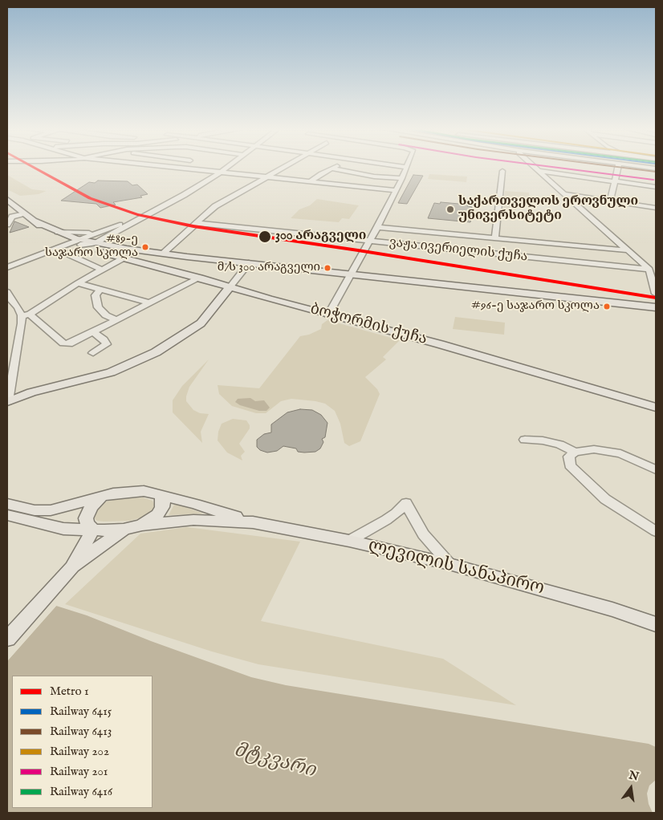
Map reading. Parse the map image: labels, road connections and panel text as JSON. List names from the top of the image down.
{
  "streets": {
    "main road": ["ბოჭორმის ქუჩა", "ლევილის სანაპირო"],
    "street": ["ვაჟა ივერიელის ქუჩა"]
  },
  "water": ["მტკვარი"],
  "places": [
    "საქართველოს ეროვნული უნივერსიტეტი",
    "300 არაგველი",
    "#89-ე საჯარო სკოლა",
    "მ/ს 300 არაგველი",
    "#96-ე საჯარო სკოლა"
  ],
  "lines": ["metro line 1", "rail line 6413", "rail line 201"],
  "legend": [
    "Metro 1",
    "Railway 6415",
    "Railway 6413",
    "Railway 202",
    "Railway 201",
    "Railway 6416"
  ],
  "north": "top"
}
